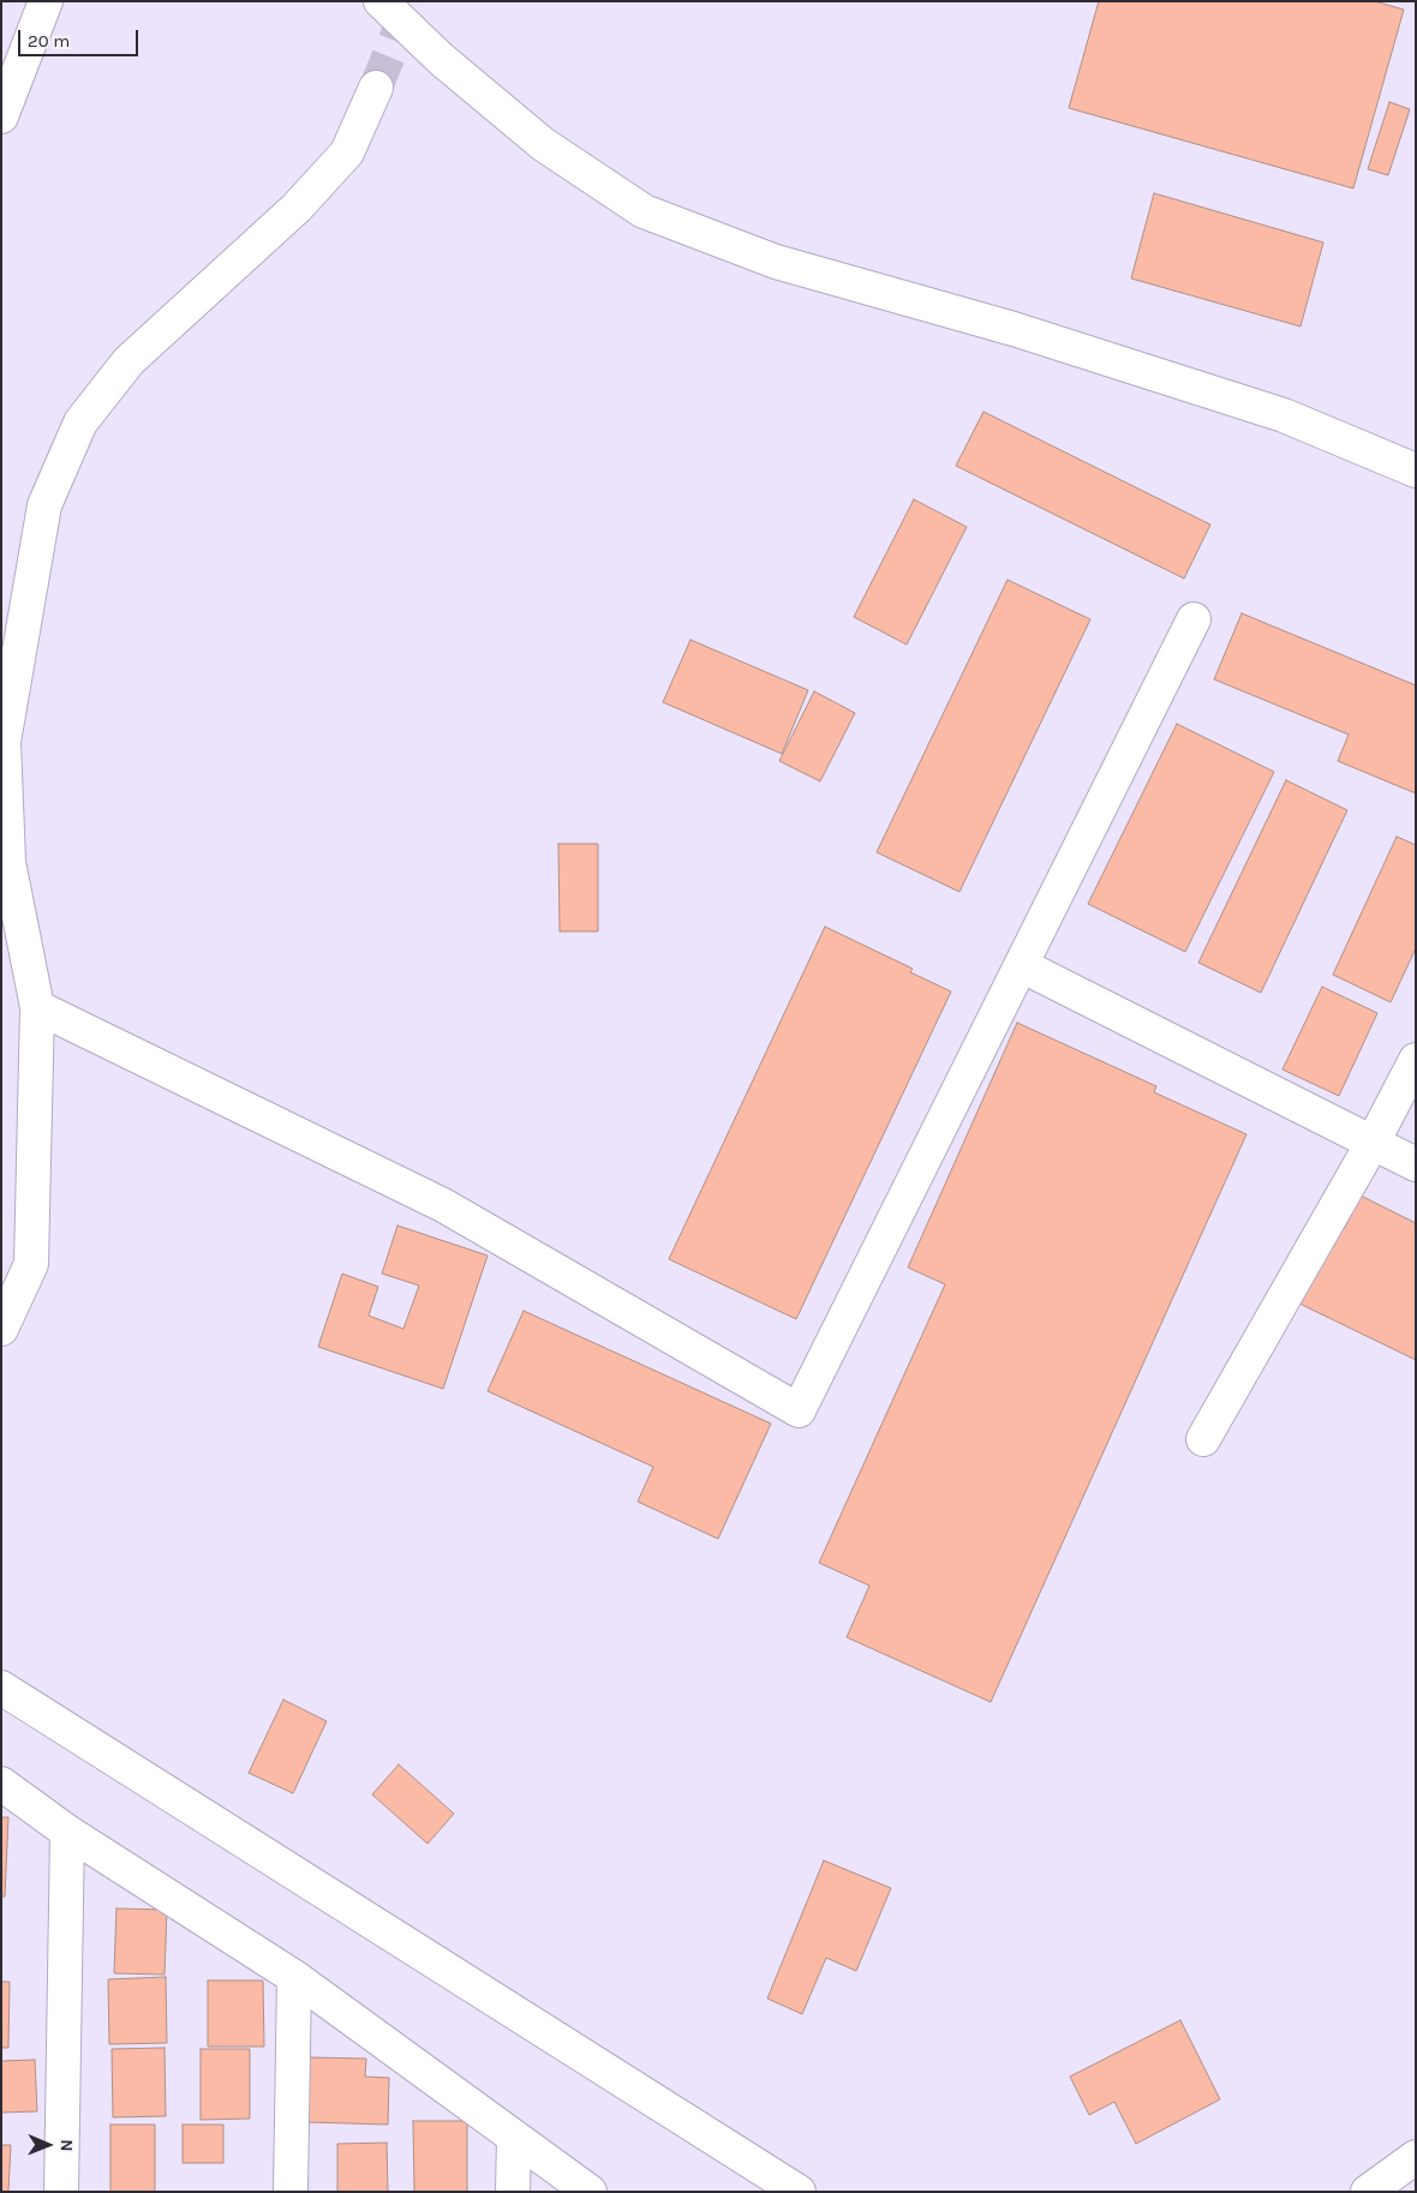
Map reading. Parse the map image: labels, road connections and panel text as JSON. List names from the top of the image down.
{
  "scale_bar": "20 m",
  "north": "right"
}
